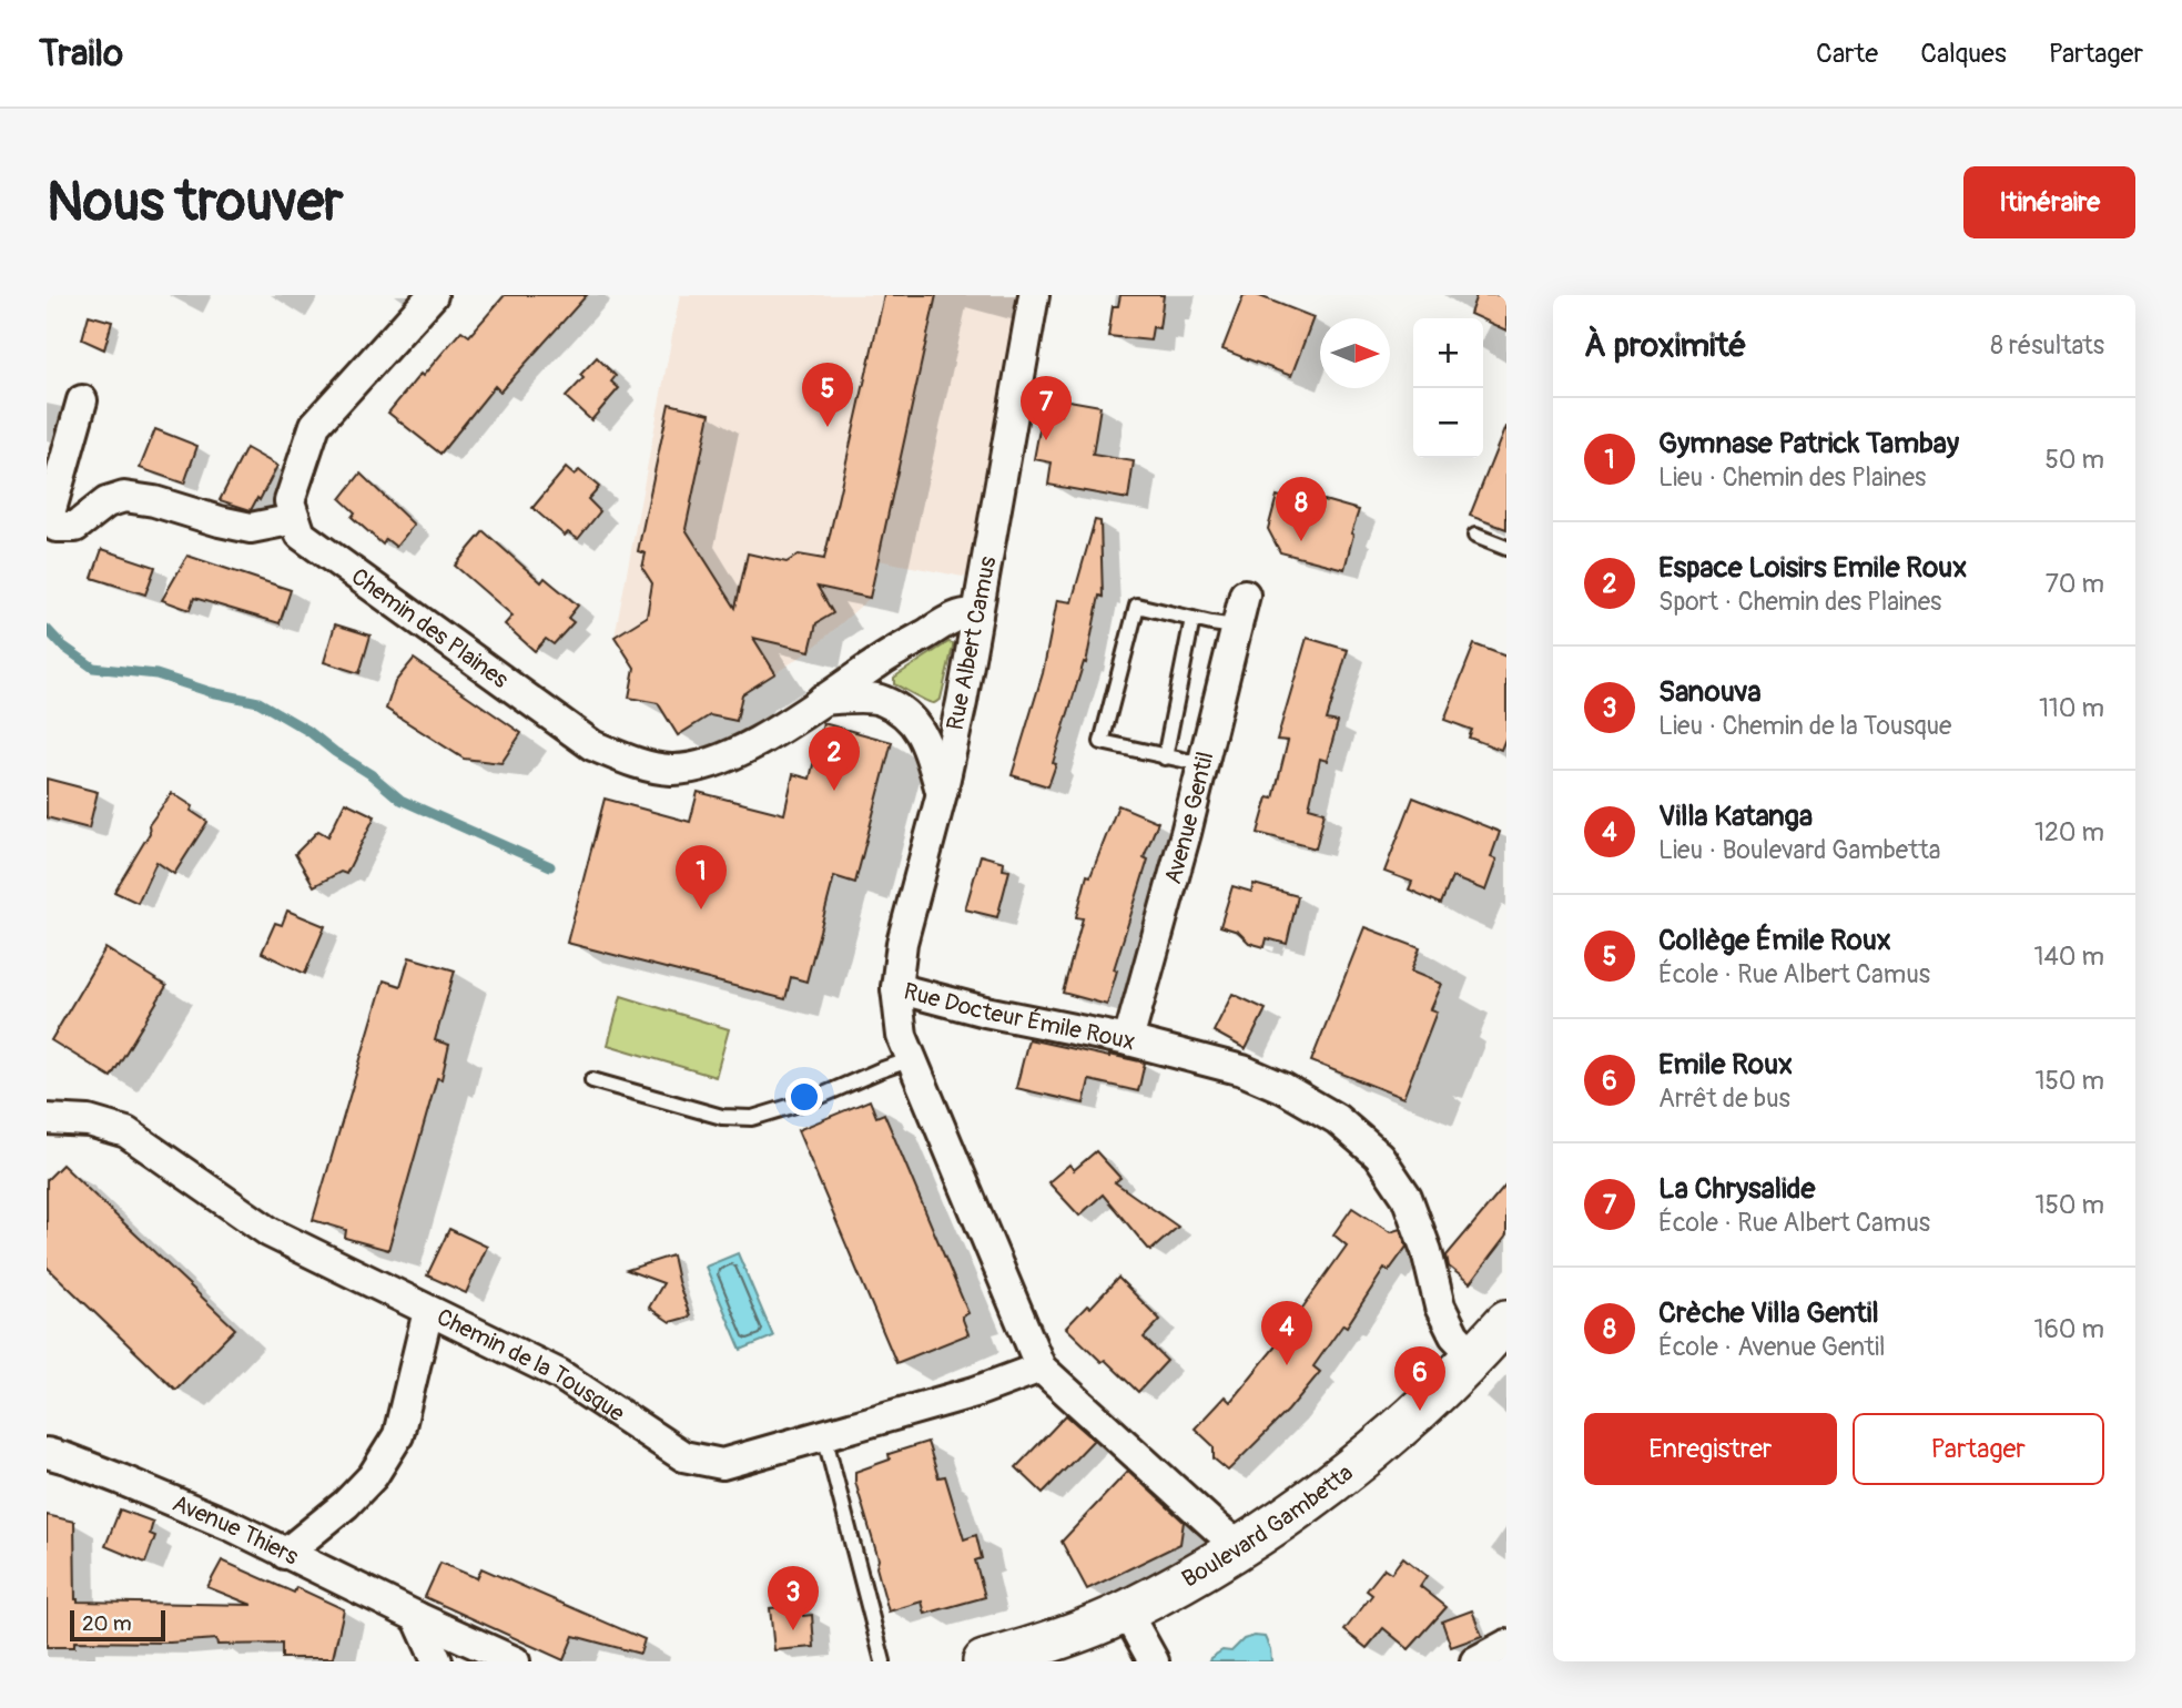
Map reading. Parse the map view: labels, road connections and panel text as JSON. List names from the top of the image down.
{
  "streets": {
    "main road": ["Boulevard Gambetta"],
    "street": [
      "Chemin des Plaines",
      "Rue Albert Camus",
      "Avenue Gentil",
      "Rue Docteur Émile Roux",
      "Chemin de la Tousque",
      "Avenue Thiers"
    ]
  },
  "crossings": [
    ["Chemin des Plaines", "Rue Albert Camus"],
    ["Rue Albert Camus", "Rue Docteur Émile Roux"],
    ["Avenue Gentil", "Rue Docteur Émile Roux"],
    ["Rue Docteur Émile Roux", "Chemin de la Tousque"],
    ["Rue Docteur Émile Roux", "Boulevard Gambetta"]
  ],
  "scale_bar": "20 m",
  "north": "right",
  "page": {
    "header": "Trailo",
    "nav": ["Carte", "Calques", "Partager"],
    "buttons": [
      "Itinéraire",
      ["Enregistrer", "Partager"]
    ],
    "title": "Nous trouver",
    "heading": ["À proximité", "8 résultats"],
    "map_buttons": ["+", "−"],
    "pins": [
      "5",
      "7",
      "8",
      "2",
      "1",
      "4",
      "6",
      "3"
    ],
    "list": [
      {
        "mark": "1",
        "name": "Gymnase Patrick Tambay",
        "note": "Lieu · Chemin des Plaines",
        "value": "50 m"
      },
      {
        "mark": "2",
        "name": "Espace Loisirs Emile Roux",
        "note": "Sport · Chemin des Plaines",
        "value": "70 m"
      },
      {
        "mark": "3",
        "name": "Sanouva",
        "note": "Lieu · Chemin de la Tousque",
        "value": "110 m"
      },
      {
        "mark": "4",
        "name": "Villa Katanga",
        "note": "Lieu · Boulevard Gambetta",
        "value": "120 m"
      },
      {
        "mark": "5",
        "name": "Collège Émile Roux",
        "note": "École · Rue Albert Camus",
        "value": "140 m"
      },
      {
        "mark": "6",
        "name": "Emile Roux",
        "note": "Arrêt de bus",
        "value": "150 m"
      },
      {
        "mark": "7",
        "name": "La Chrysalide",
        "note": "École · Rue Albert Camus",
        "value": "150 m"
      },
      {
        "mark": "8",
        "name": "Crèche Villa Gentil",
        "note": "École · Avenue Gentil",
        "value": "160 m"
      }
    ],
    "scale": "20 m"
  }
}
